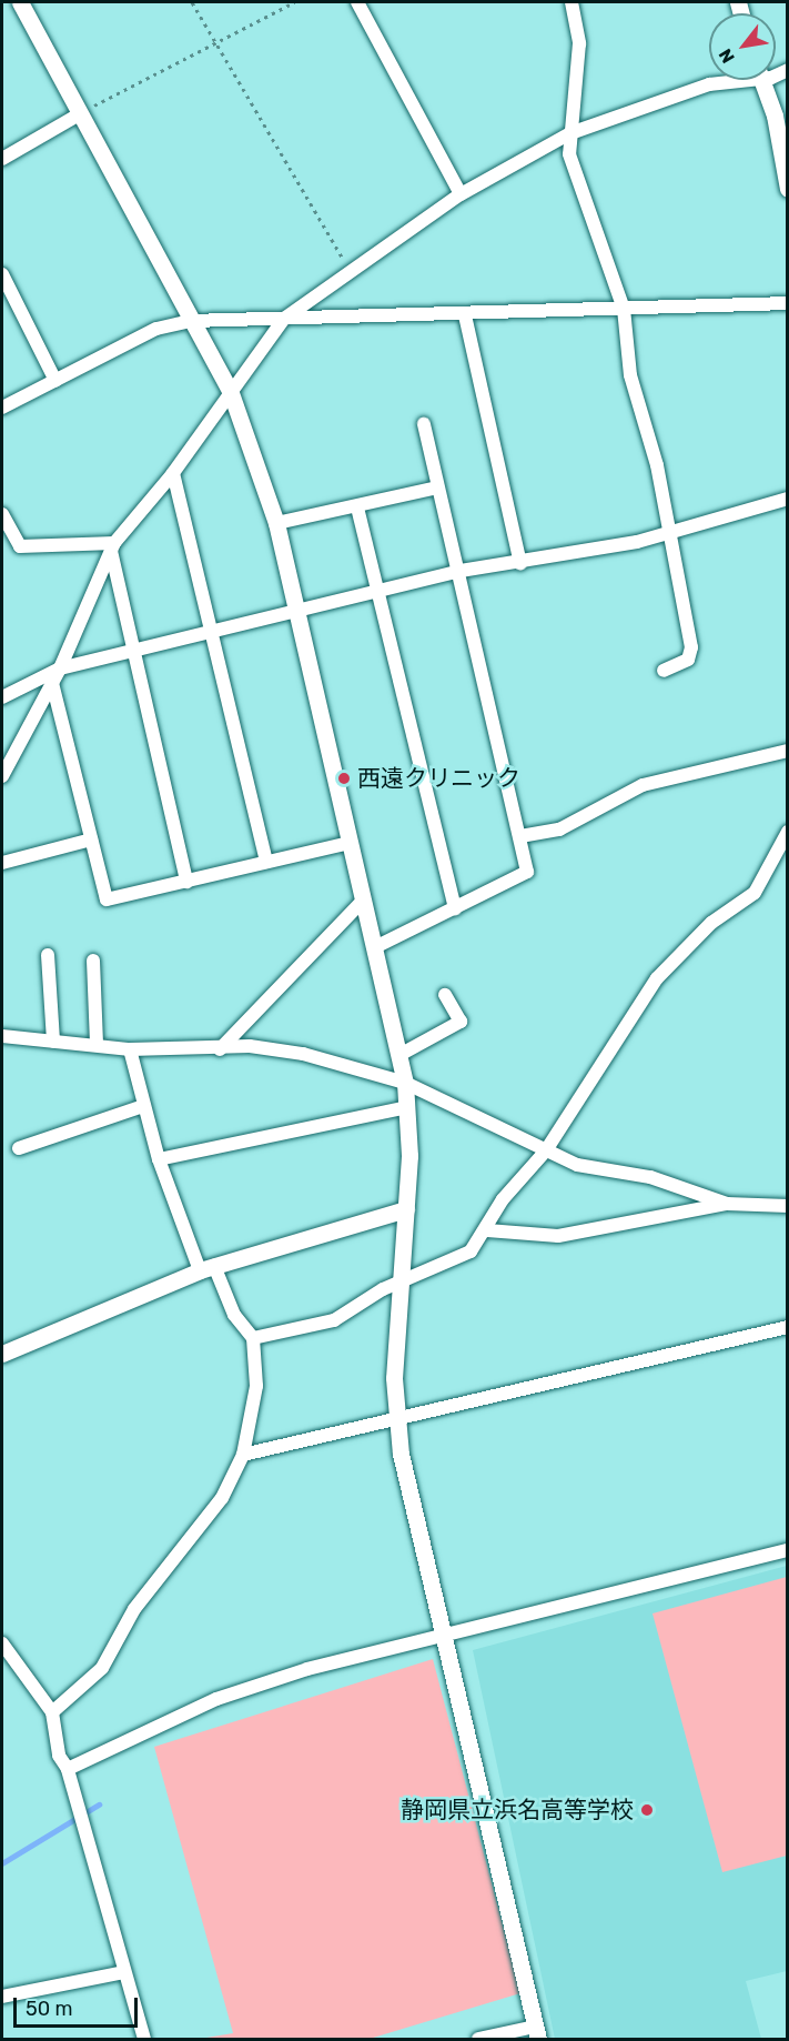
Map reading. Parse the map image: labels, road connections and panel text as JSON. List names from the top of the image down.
{
  "places": ["西遠クリニック", "静岡県立浜名高等学校"],
  "scale_bar": "50 m",
  "north": "bottom left"
}
